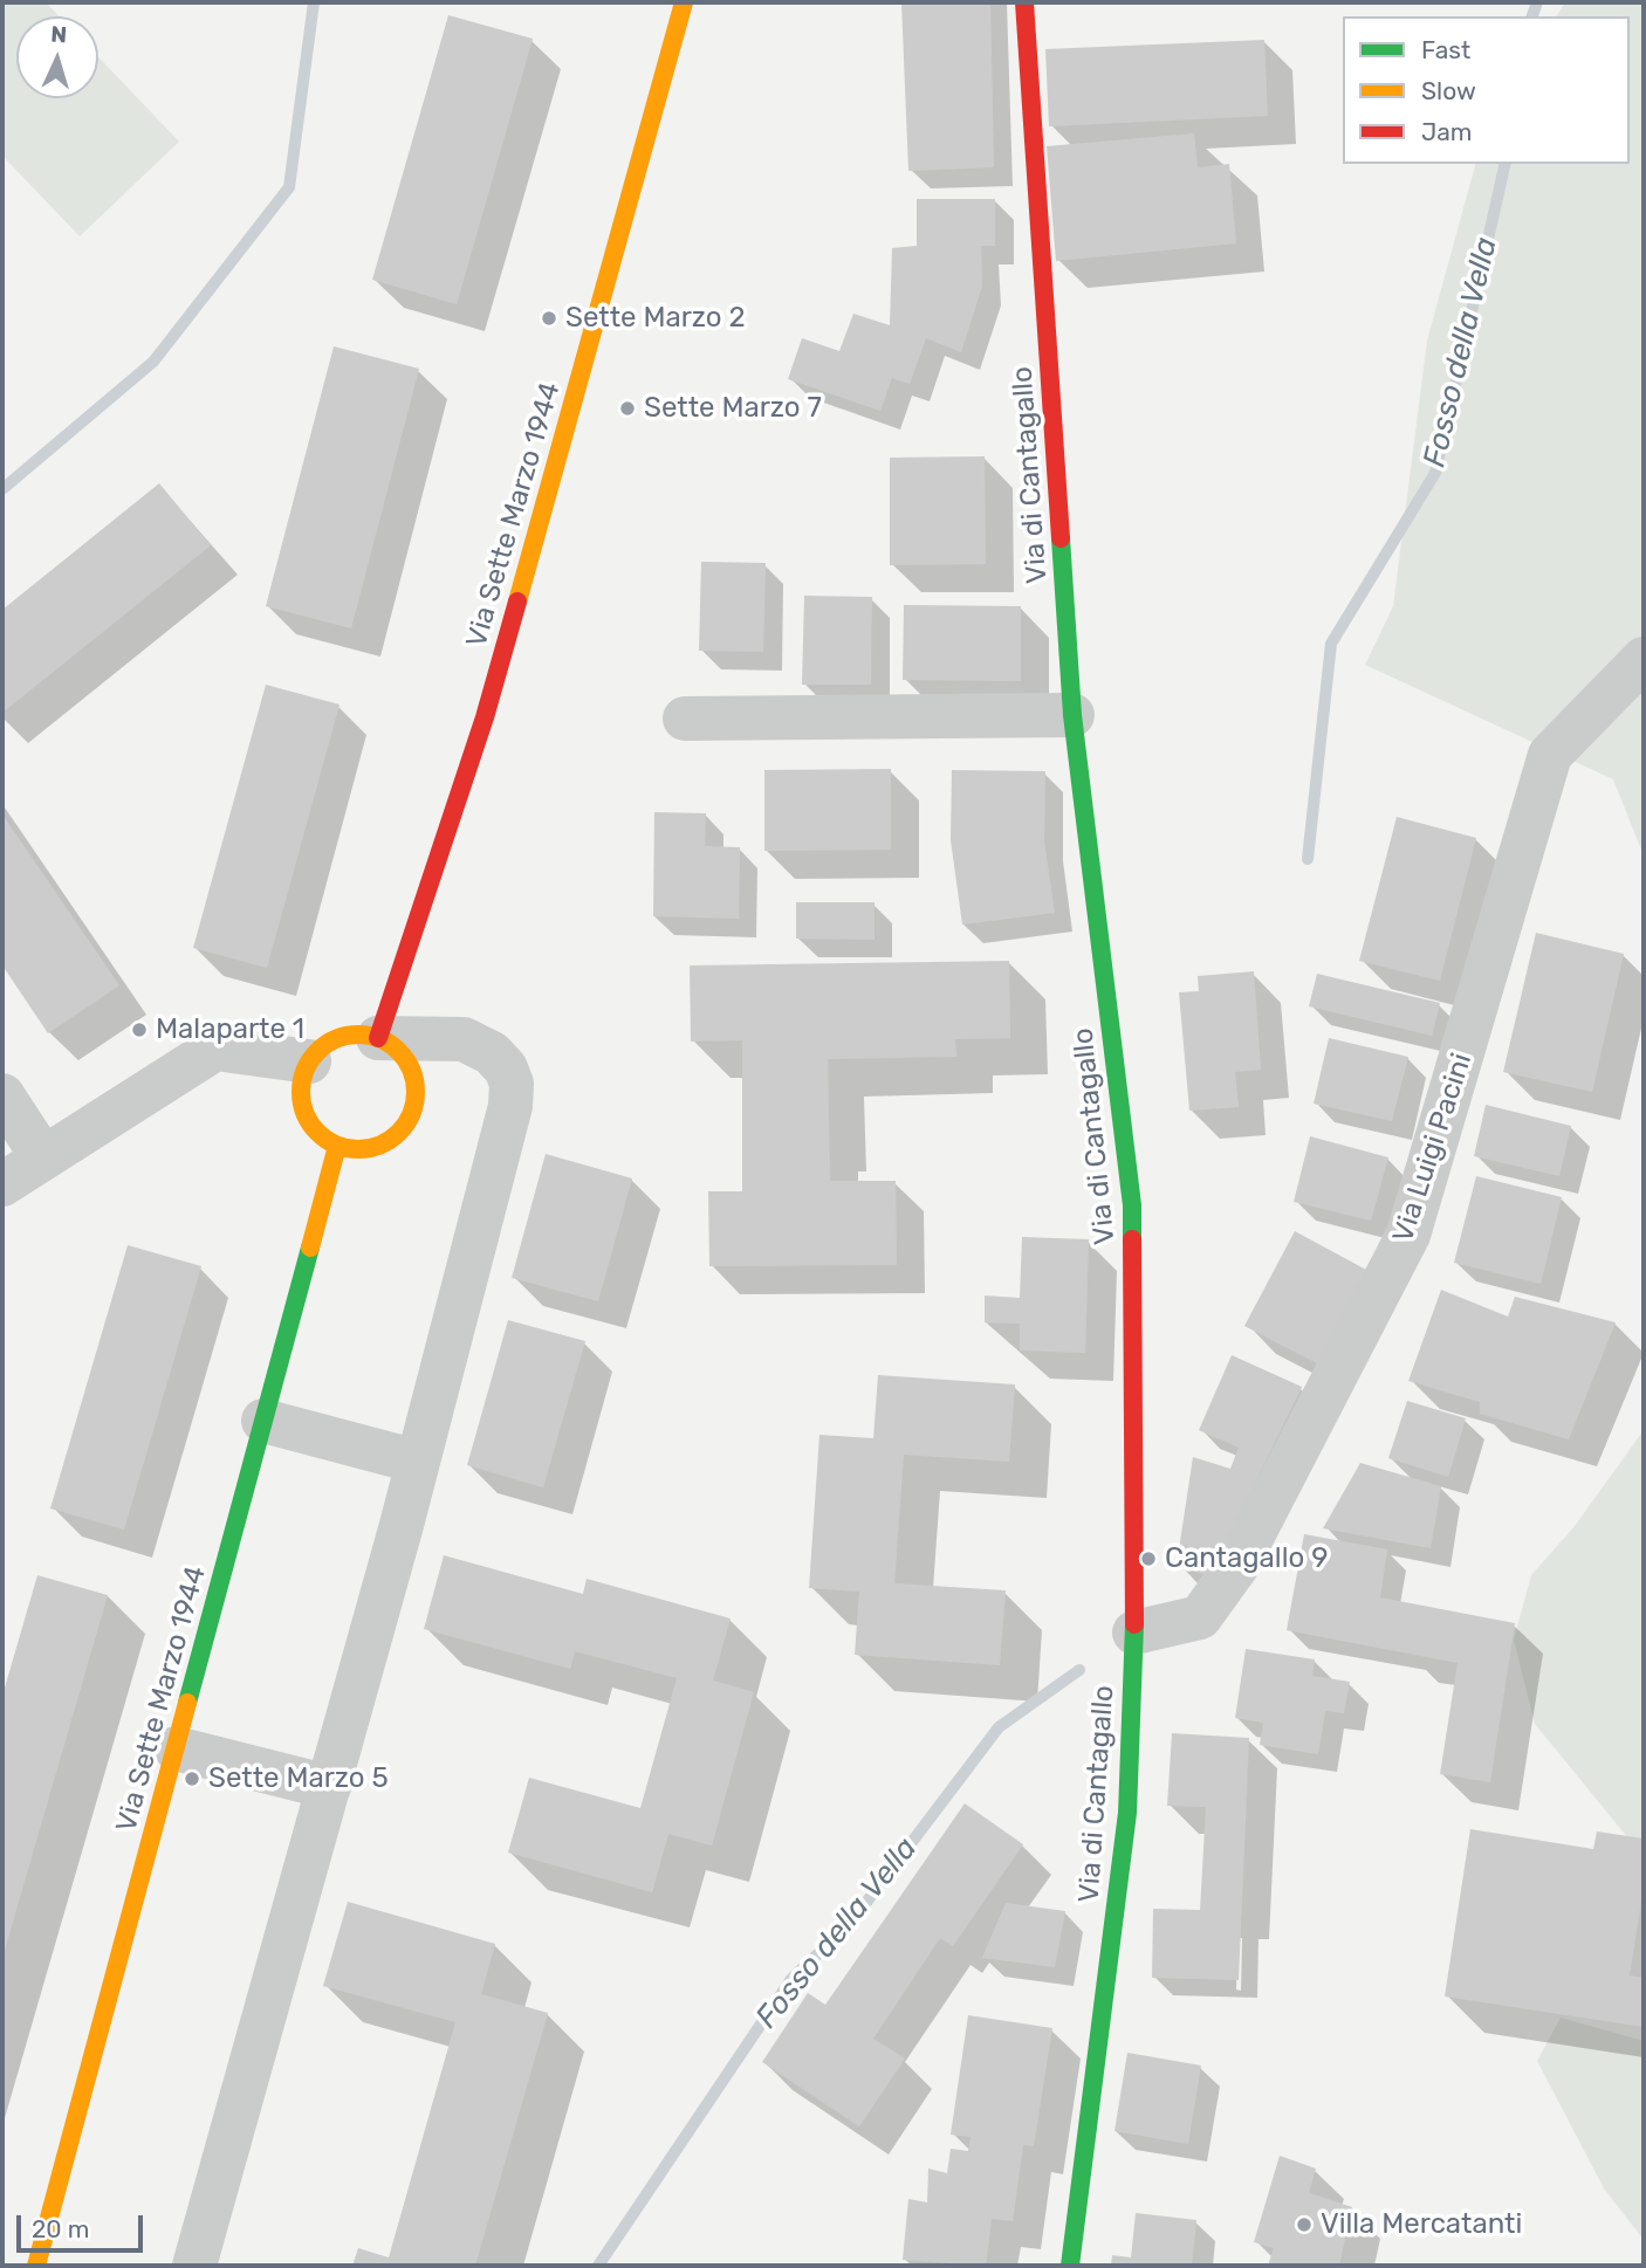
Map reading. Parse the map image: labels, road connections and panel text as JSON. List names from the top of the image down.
{
  "streets": {
    "street": ["Via di Cantagallo", "Via Sette Marzo 1944", "Via Luigi Pacini"]
  },
  "crossings": [
    ["Via di Cantagallo", "Via Luigi Pacini"]
  ],
  "water": ["Fosso della Vella"],
  "places": [
    "Sette Marzo 2",
    "Sette Marzo 7",
    "Malaparte 1",
    "Cantagallo 9",
    "Sette Marzo 5",
    "Villa Mercatanti"
  ],
  "legend": ["Fast", "Slow", "Jam"],
  "scale_bar": "20 m",
  "north": "top"
}
